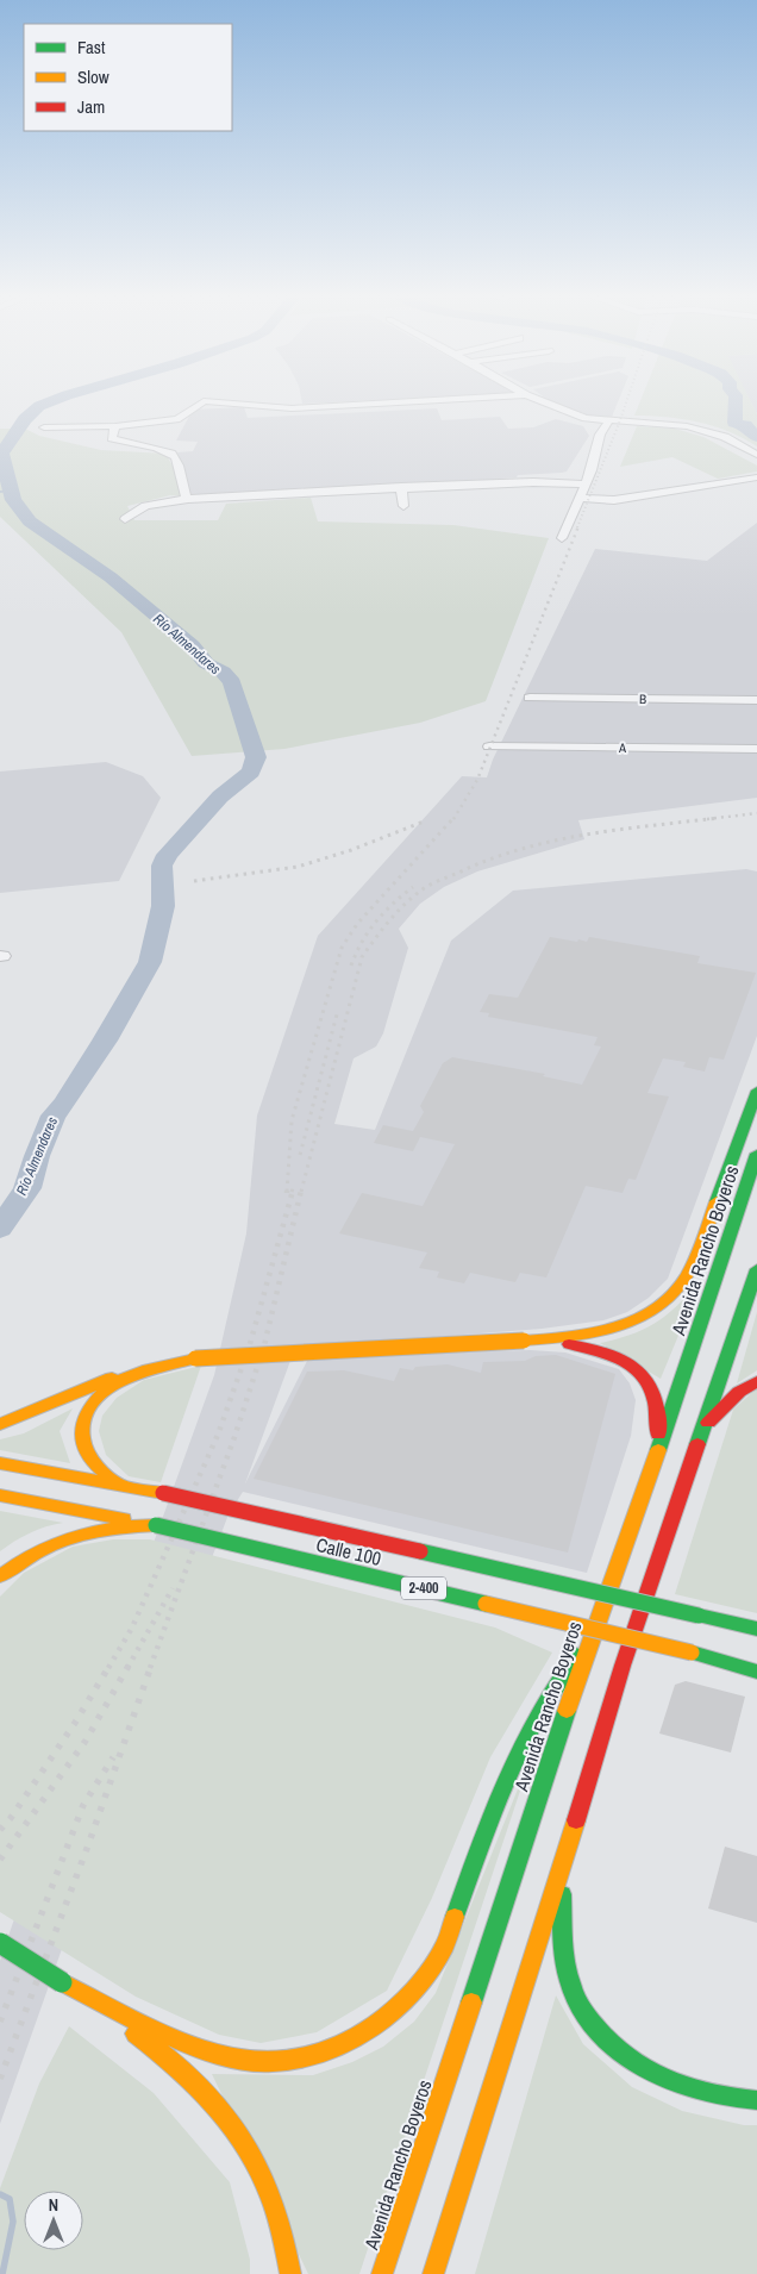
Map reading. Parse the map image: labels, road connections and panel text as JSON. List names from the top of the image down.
{
  "streets": {
    "highway": ["Avenida Rancho Boyeros", "Calle 100", "2-400"],
    "street": ["B", "A"]
  },
  "water": ["Río Almendares"],
  "legend": ["Fast", "Slow", "Jam"],
  "north": "top"
}
